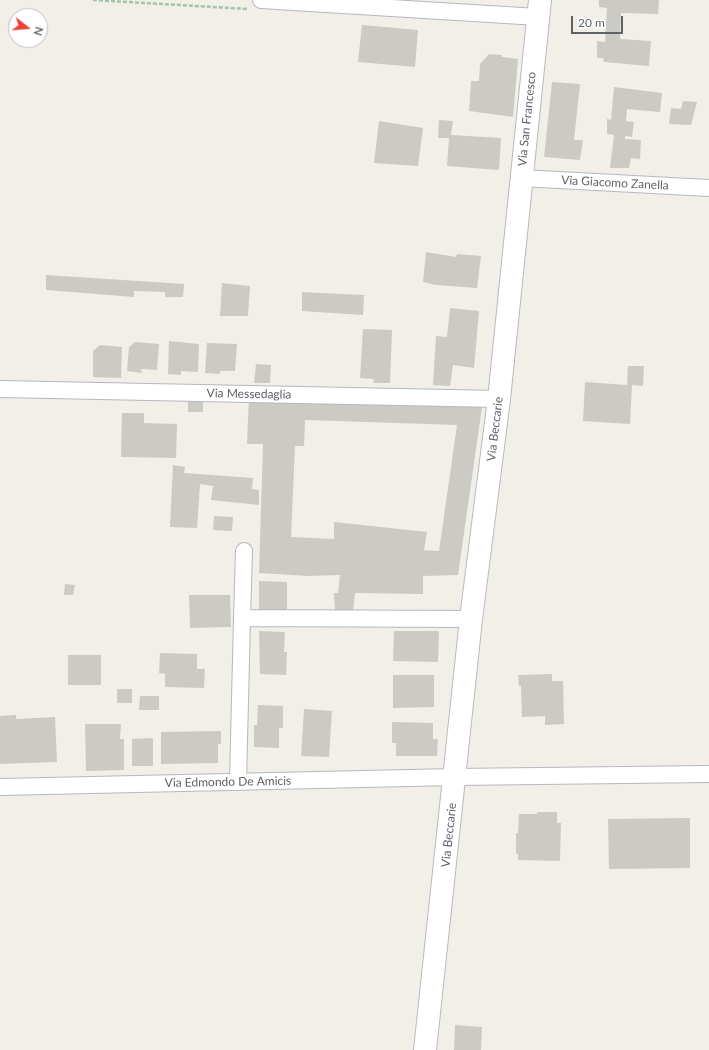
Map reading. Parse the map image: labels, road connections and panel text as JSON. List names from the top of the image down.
{
  "streets": {
    "main road": ["Via San Francesco", "Via Beccarie"],
    "street": ["Via Giacomo Zanella", "Via Messedaglia", "Via Edmondo De Amicis"]
  },
  "crossings": [
    ["Via San Francesco", "Via Giacomo Zanella"],
    ["Via San Francesco", "Via Beccarie"],
    ["Via Messedaglia", "Via Beccarie"],
    ["Via Beccarie", "Via Edmondo De Amicis"]
  ],
  "scale_bar": "20 m",
  "north": "right"
}
